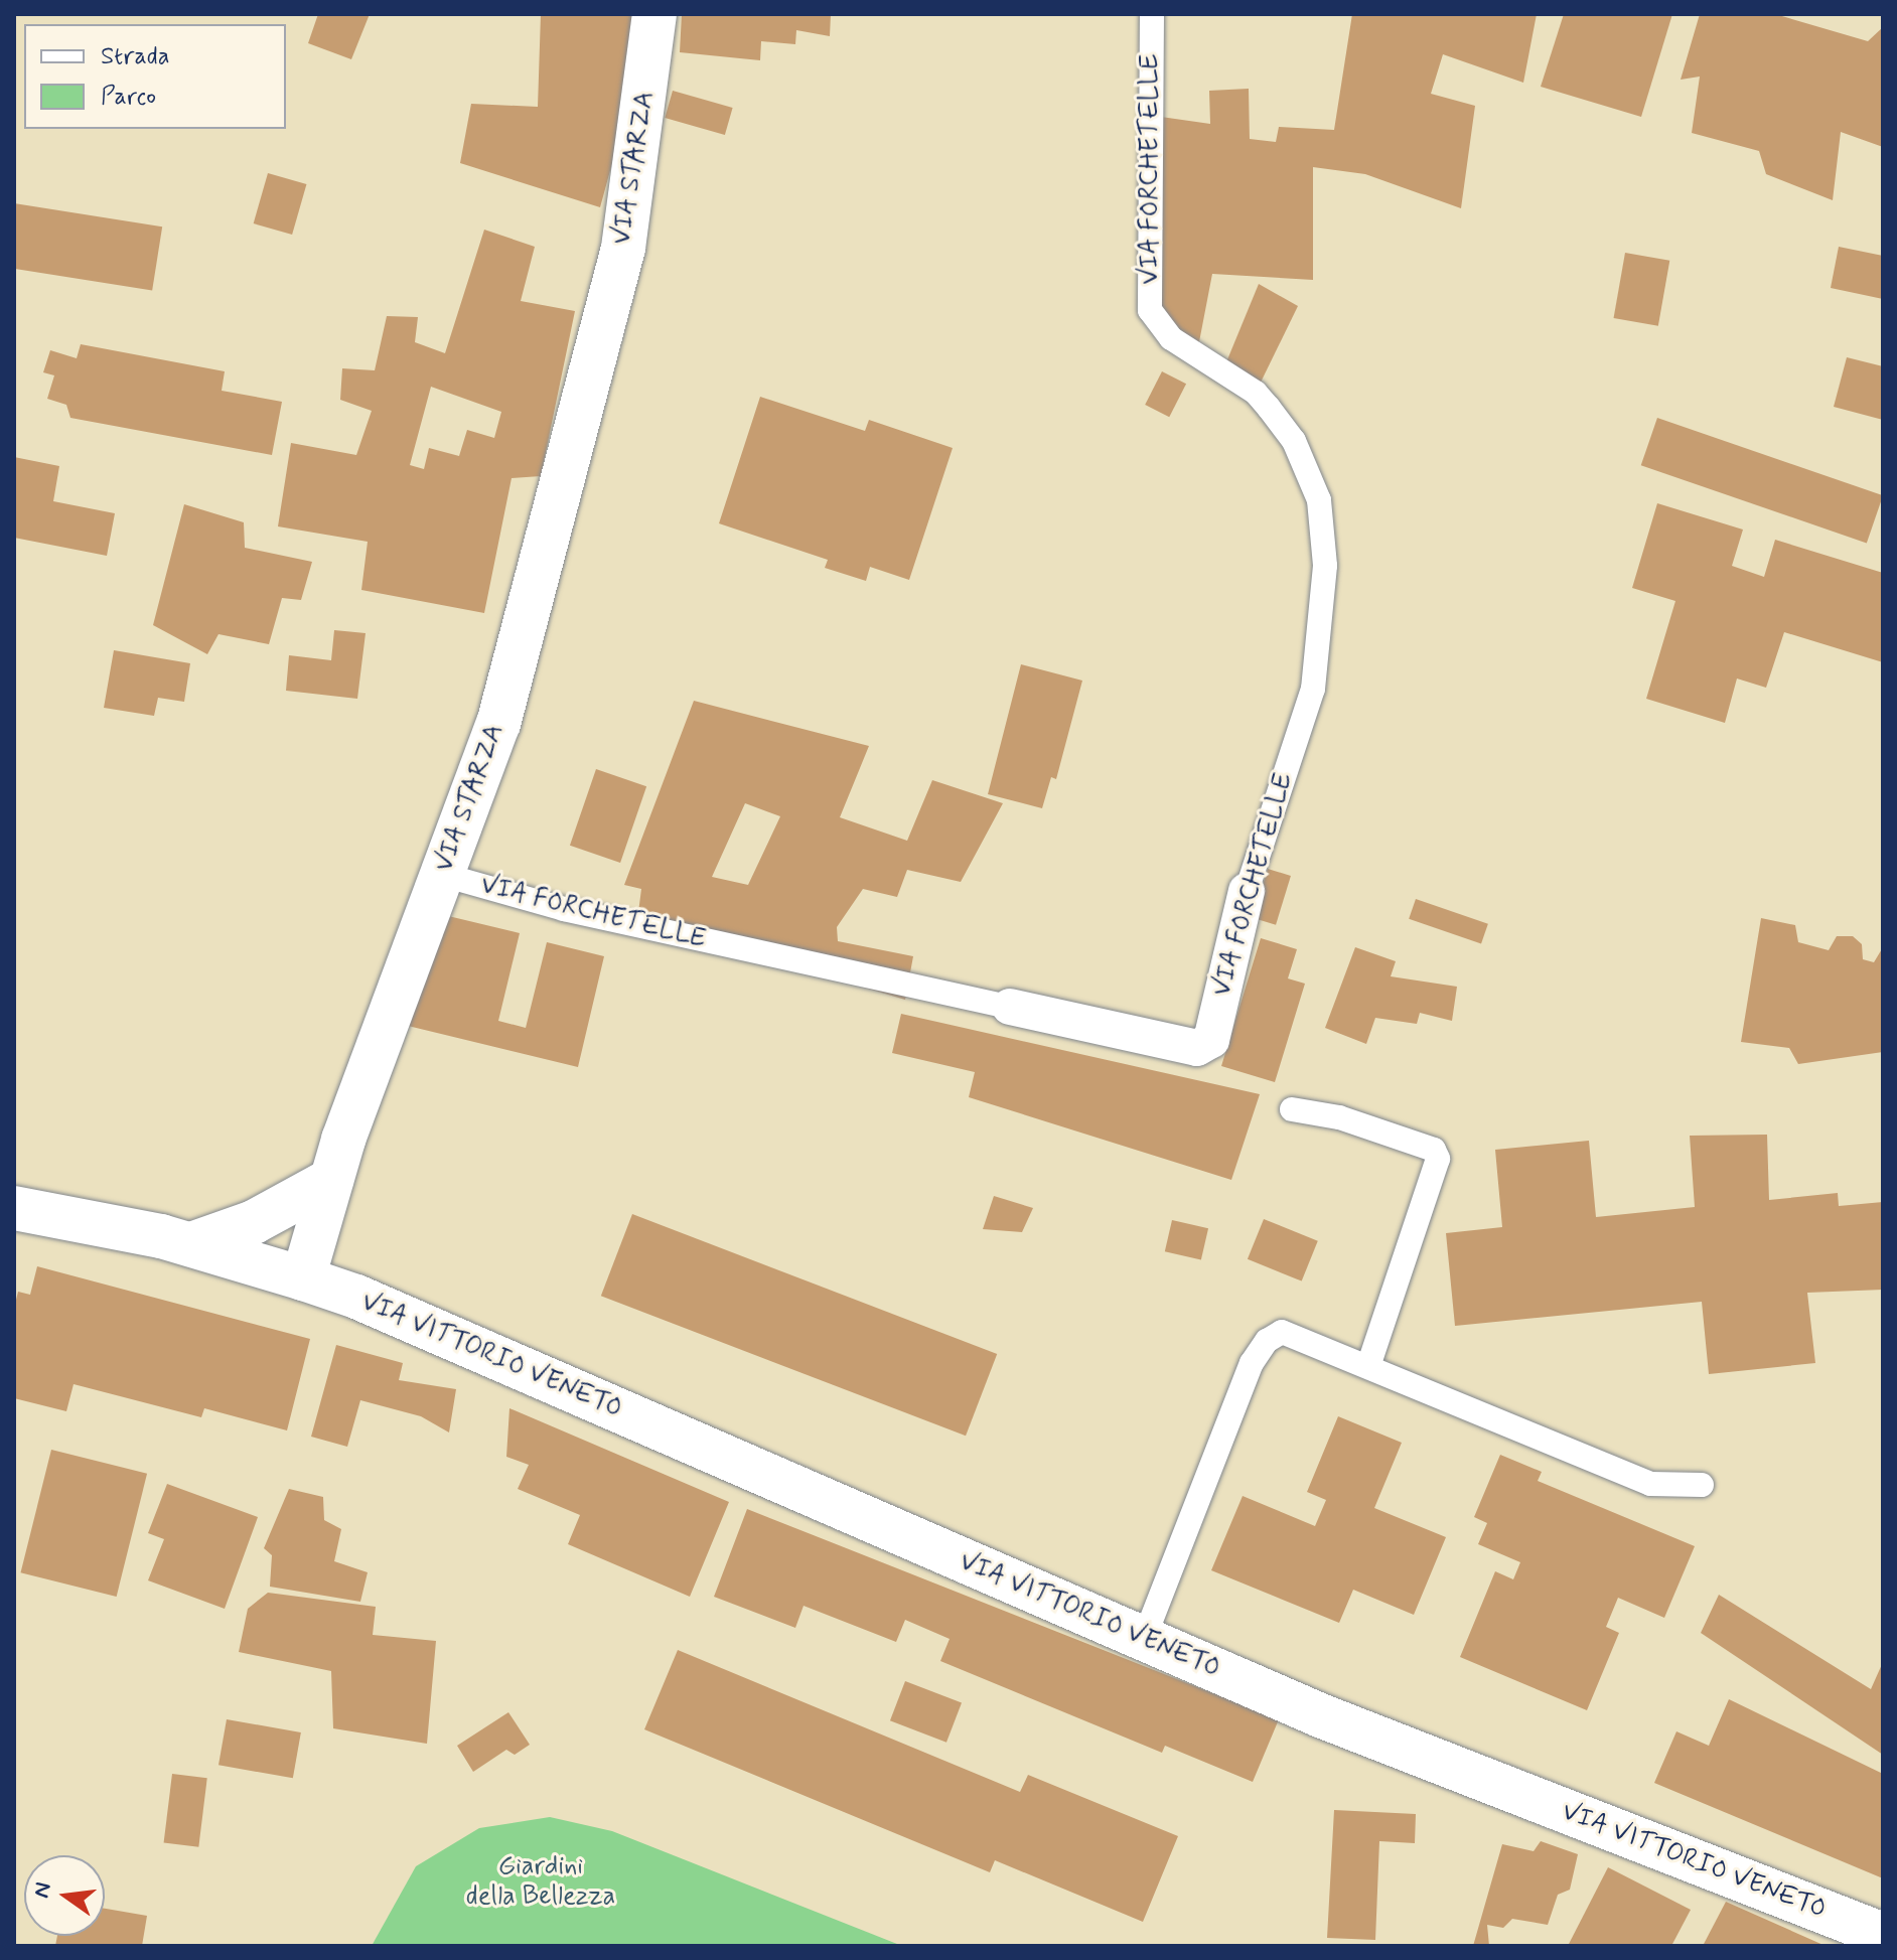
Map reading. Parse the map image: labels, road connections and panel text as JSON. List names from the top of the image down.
{
  "streets": {
    "street": ["VIA STARZA", "VIA FORCHETELLE", "VIA VITTORIO VENETO"]
  },
  "crossings": [
    ["VIA STARZA", "VIA FORCHETELLE"],
    ["VIA STARZA", "VIA VITTORIO VENETO"]
  ],
  "parks": ["Giardini della Bellezza"],
  "legend": ["Strada", "Parco"],
  "north": "left"
}
